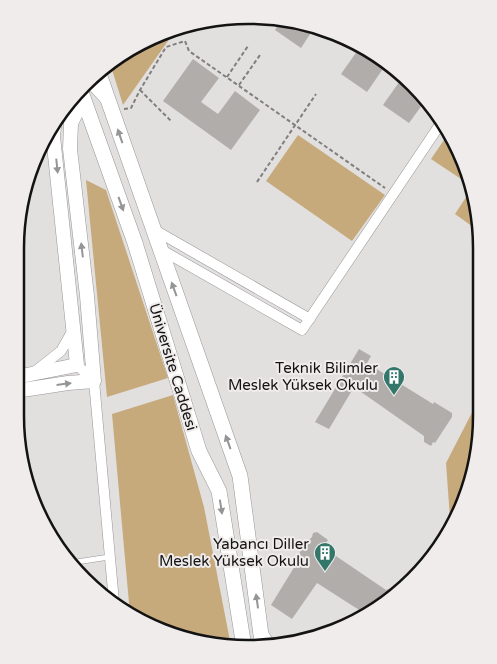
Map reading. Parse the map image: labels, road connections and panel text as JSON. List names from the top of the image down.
{
  "streets": {
    "main road": ["Üniversite Caddesi"]
  },
  "places": {
    "building": ["Teknik Bilimler Meslek Yüksek Okulu", "Yabancı Diller Meslek Yüksek Okulu"]
  }
}
